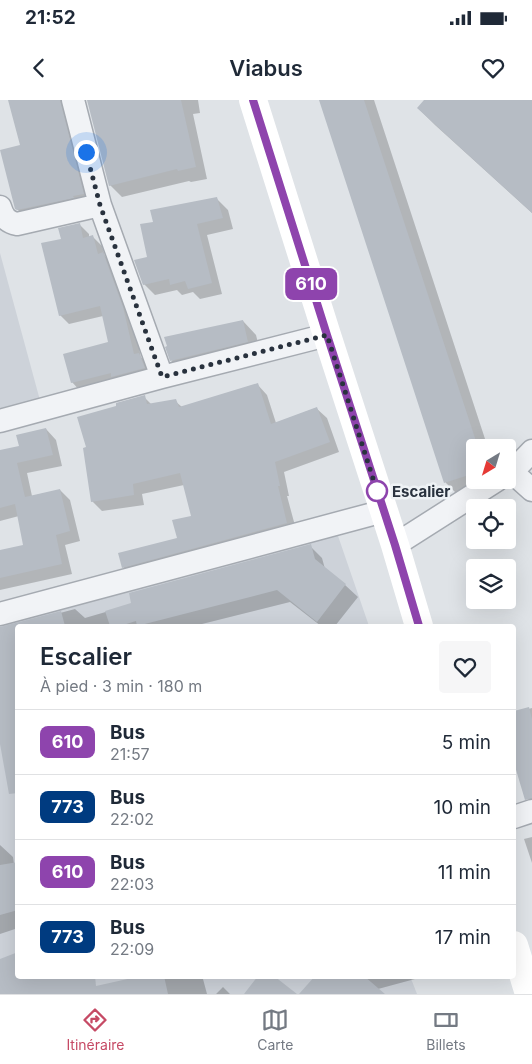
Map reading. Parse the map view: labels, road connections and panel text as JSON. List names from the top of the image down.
{
  "places": ["Escalier"],
  "lines": ["bus line 610"],
  "north": "bottom left",
  "page": {
    "status": "21:52",
    "header": "Viabus",
    "on_map": "610",
    "heading": ["Escalier", "À pied · 3 min · 180 m"],
    "list": [
      {
        "mark": "610",
        "name": "Bus",
        "note": "21:57",
        "value": "5 min"
      },
      {
        "mark": "773",
        "name": "Bus",
        "note": "22:02",
        "value": "10 min"
      },
      {
        "mark": "610",
        "name": "Bus",
        "note": "22:03",
        "value": "11 min"
      },
      {
        "mark": "773",
        "name": "Bus",
        "note": "22:09",
        "value": "17 min"
      }
    ],
    "tabs": ["Itinéraire", "Carte", "Billets"]
  }
}
